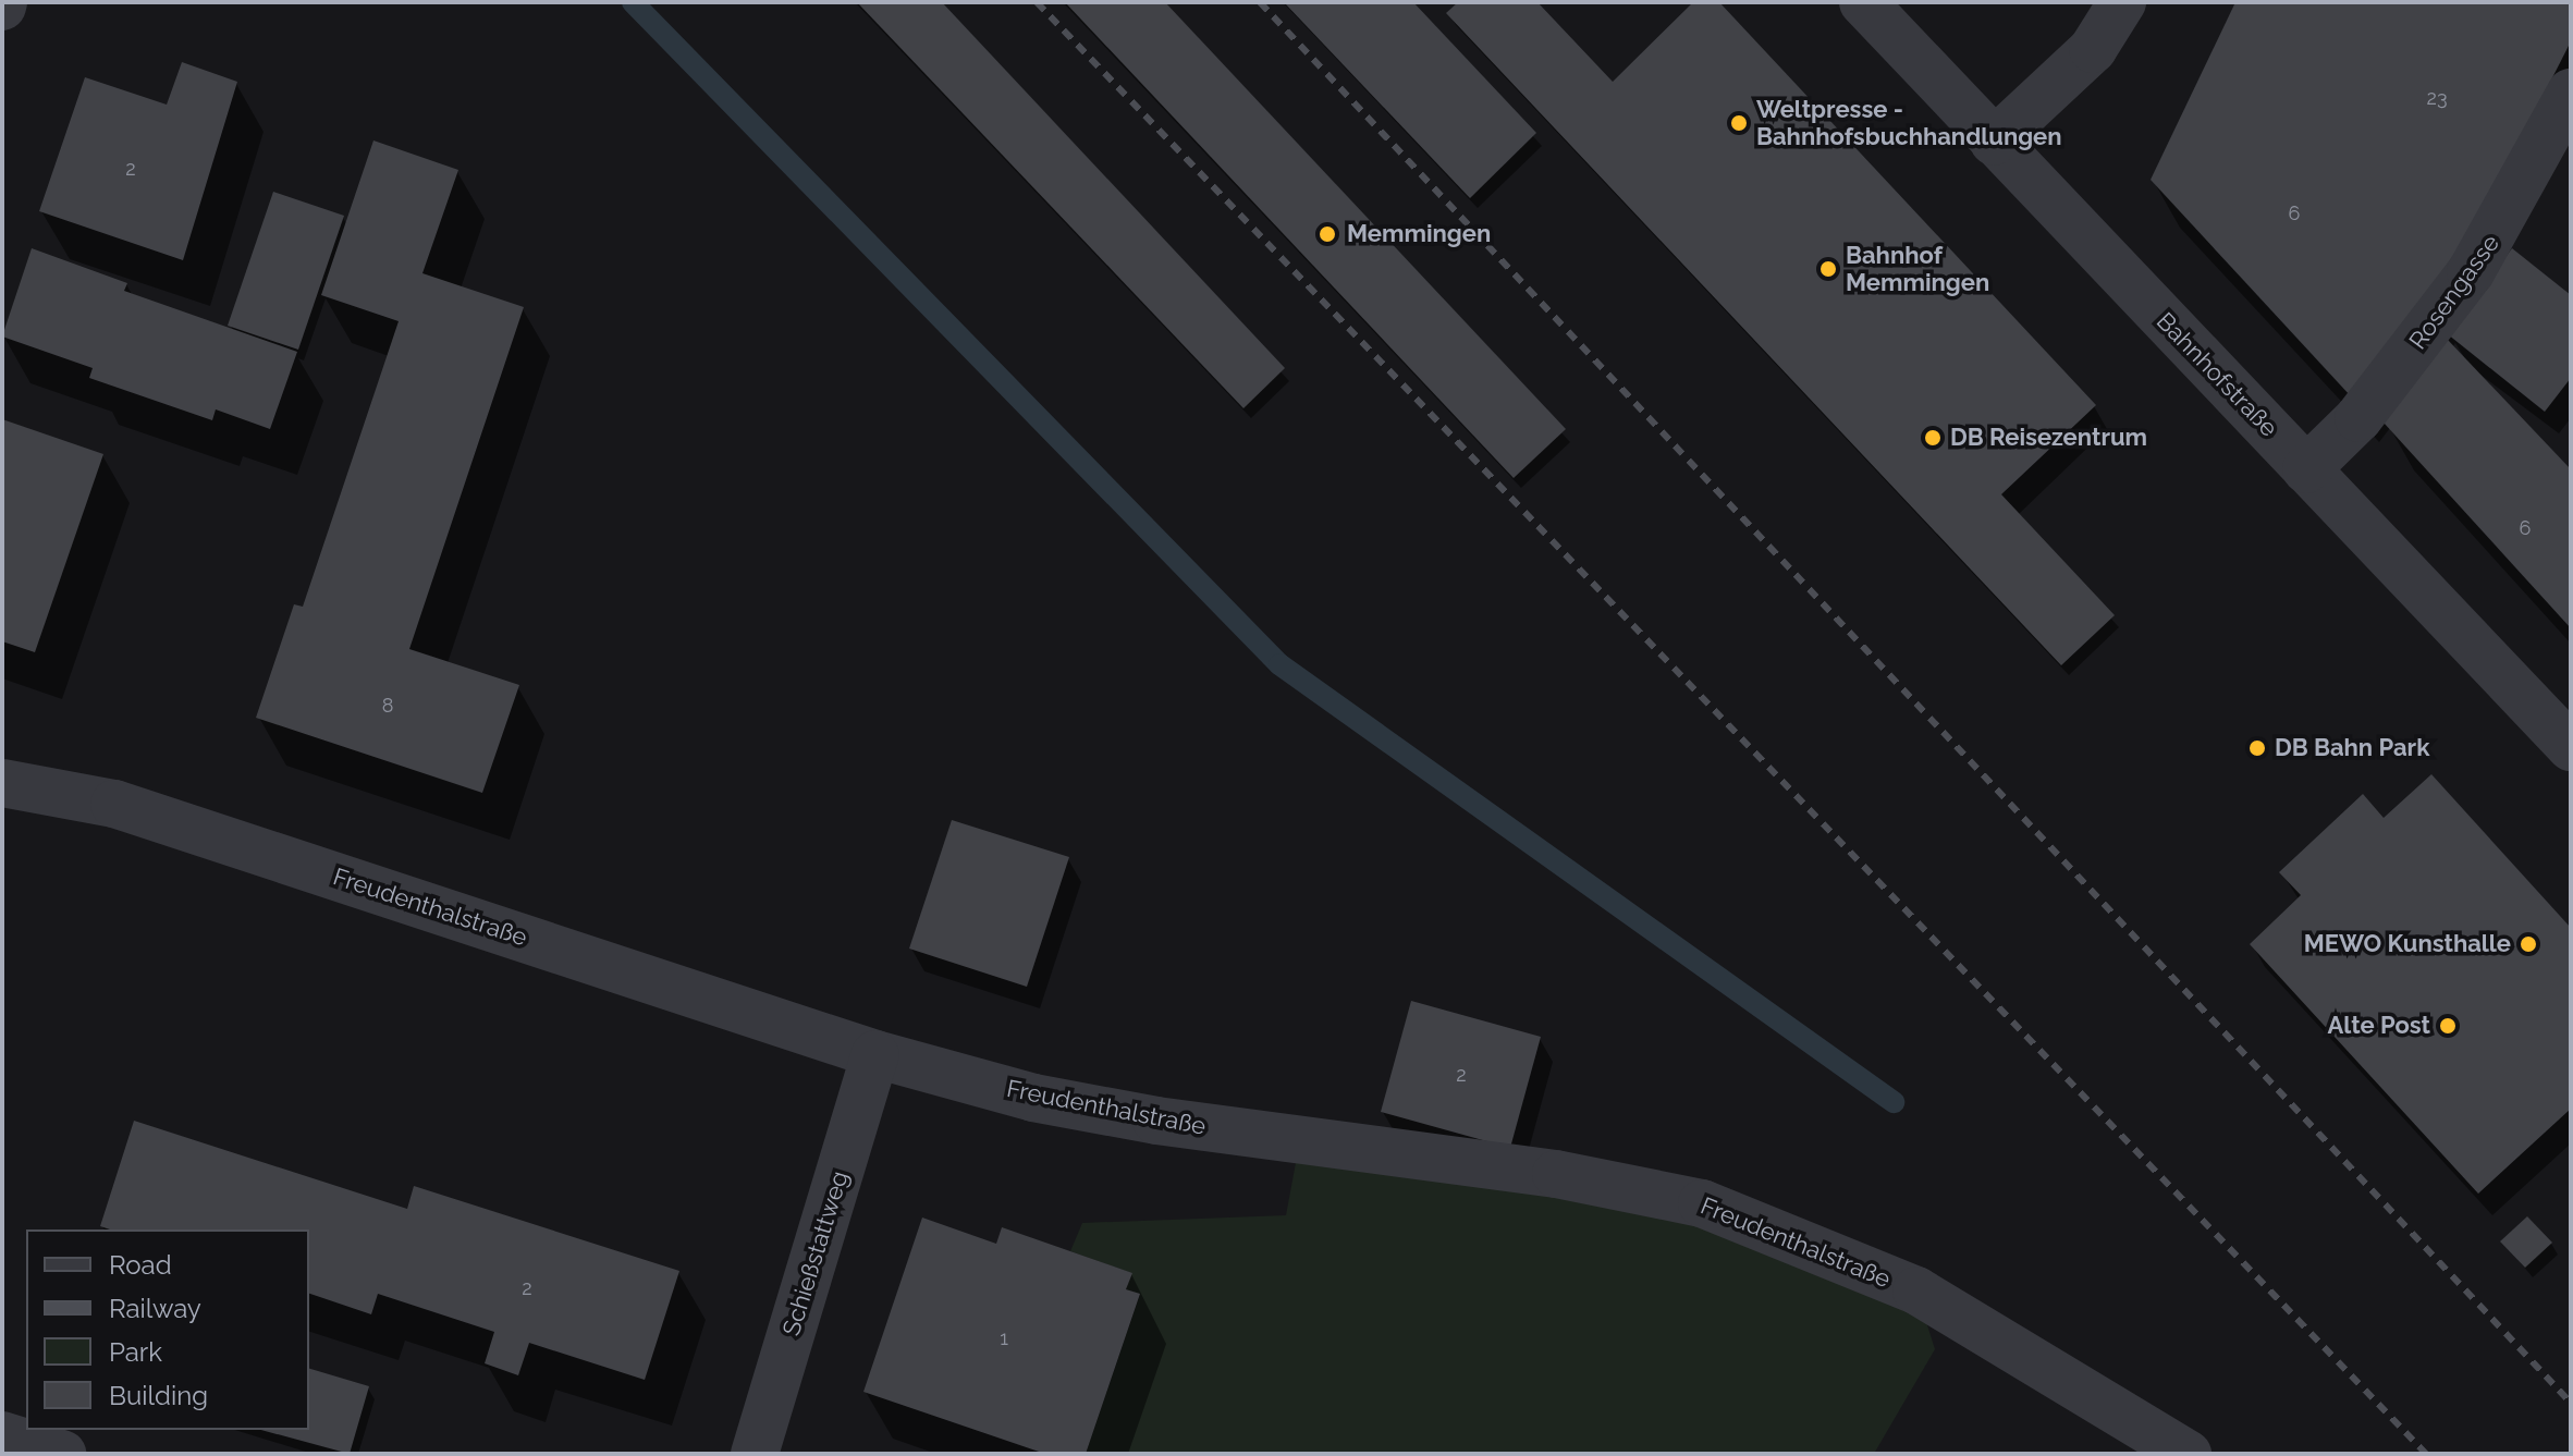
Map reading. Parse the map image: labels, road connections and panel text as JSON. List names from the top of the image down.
{
  "streets": {
    "street": [
      "Rosengasse",
      "Bahnhofstraße",
      "Freudenthalstraße",
      "Schießstattweg"
    ]
  },
  "crossings": [
    ["Rosengasse", "Bahnhofstraße"],
    ["Freudenthalstraße", "Schießstattweg"]
  ],
  "places": [
    "Weltpresse - Bahnhofsbuchhandlungen",
    "Memmingen",
    "Bahnhof Memmingen",
    "DB Reisezentrum",
    "DB Bahn Park",
    "MEWO Kunsthalle",
    "Alte Post"
  ],
  "house_numbers": [
    "23",
    "2",
    "6",
    "6",
    "8",
    "2",
    "2",
    "1"
  ],
  "legend": [
    "Road",
    "Railway",
    "Park",
    "Building"
  ]
}
